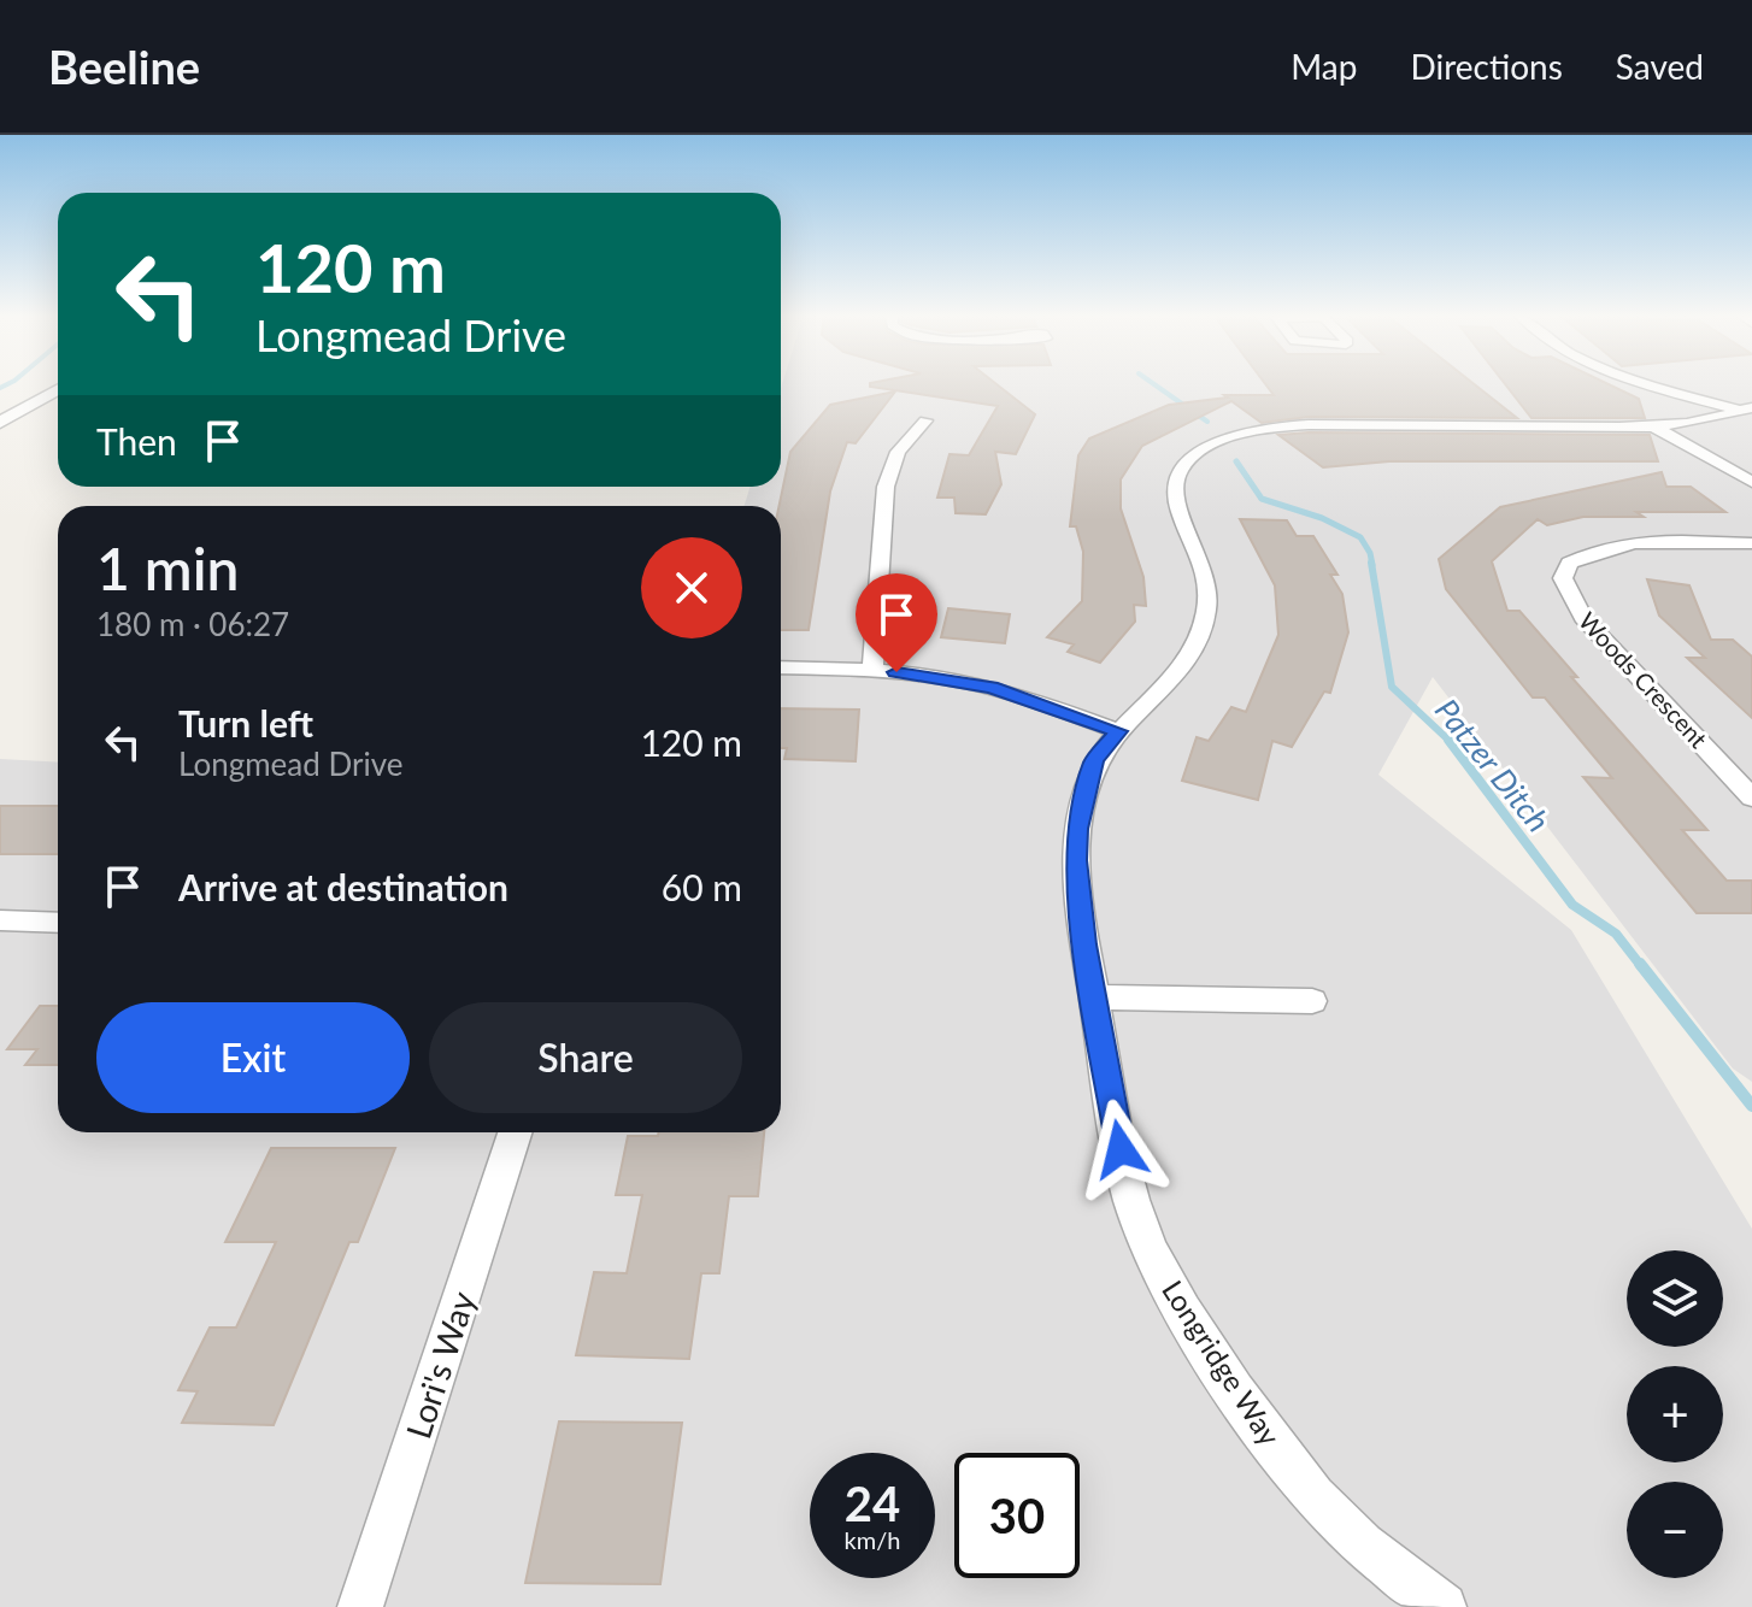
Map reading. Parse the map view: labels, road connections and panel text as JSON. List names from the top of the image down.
{
  "streets": {
    "street": ["Woods Crescent", "Longridge Way", "Lori's Way"]
  },
  "water": ["Patzer Ditch"],
  "page": {
    "header": "Beeline",
    "nav": ["Map", "Directions", "Saved"],
    "turn": ["120 m", "Longmead Drive"],
    "then": "Then",
    "heading": ["1 min", "180 m · 06:27"],
    "list": [
      {
        "name": "Turn left",
        "note": "Longmead Drive",
        "value": "120 m"
      },
      {
        "name": "Arrive at destination",
        "value": "60 m"
      }
    ],
    "buttons": ["Exit", "Share"],
    "map_buttons": ["+", "−"],
    "speed": "24 km/h",
    "limit": "30"
  }
}
